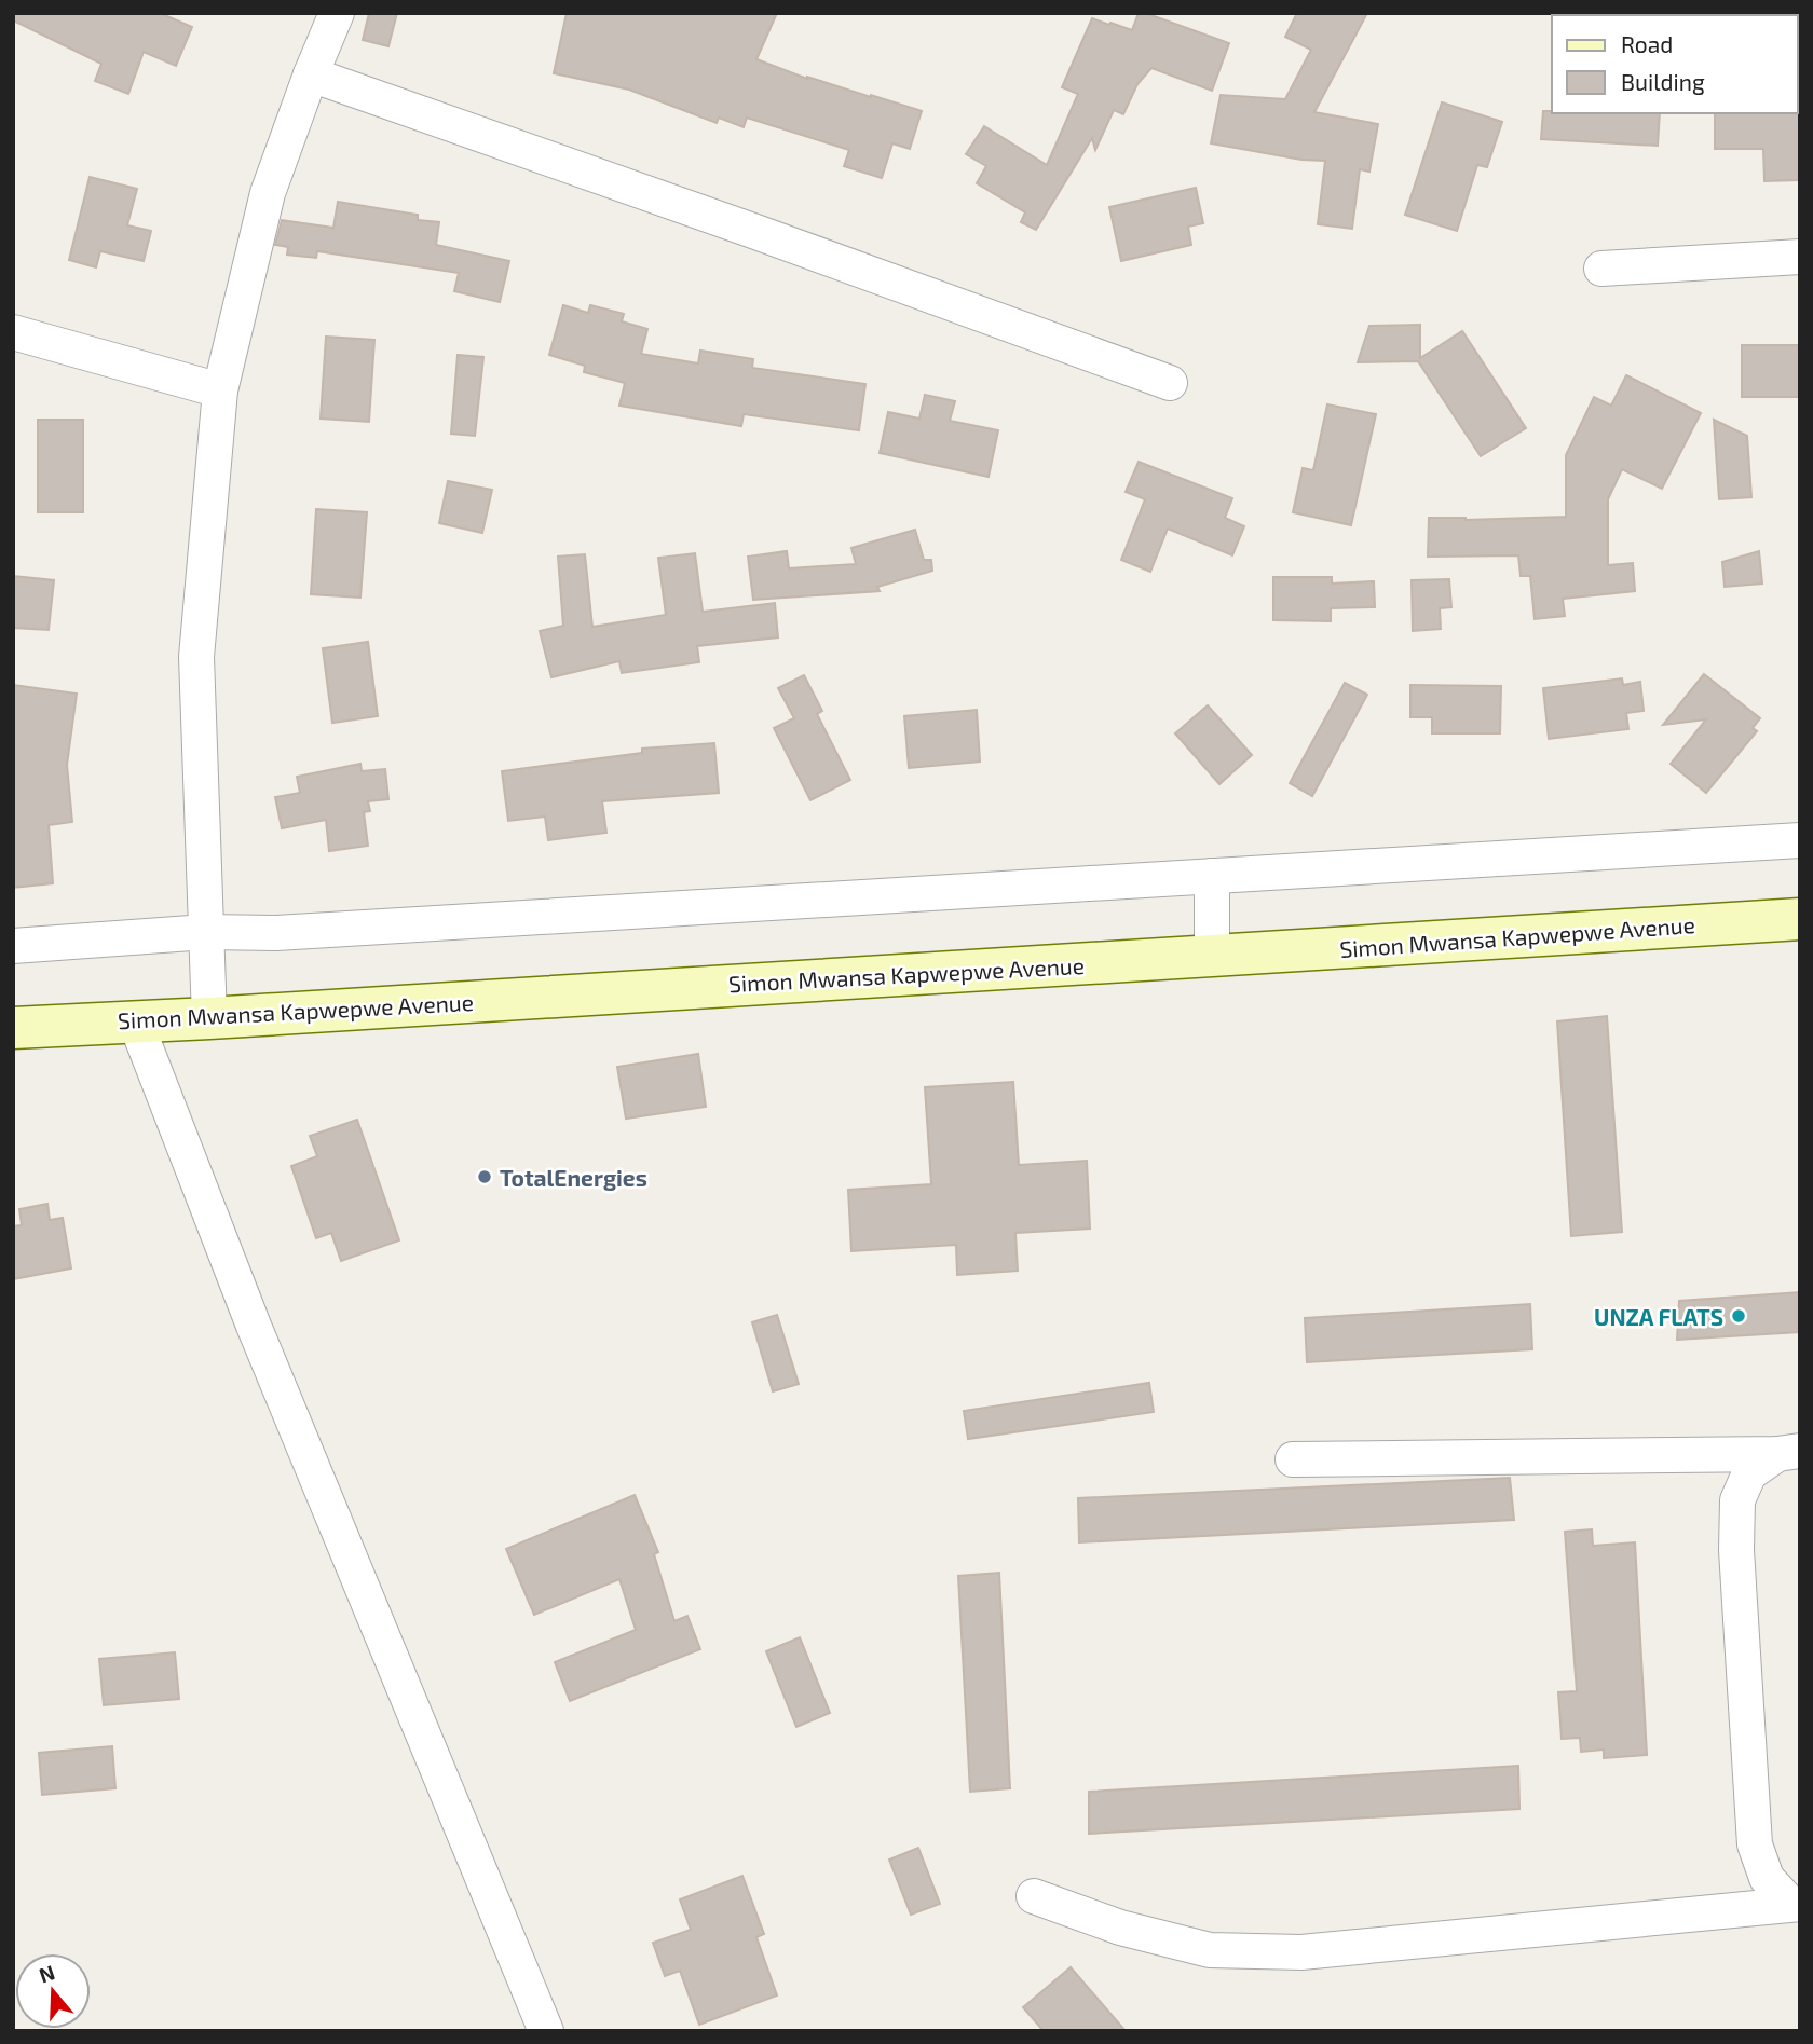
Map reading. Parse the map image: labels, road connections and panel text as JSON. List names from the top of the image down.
{
  "streets": {
    "main road": ["Simon Mwansa Kapwepwe Avenue"]
  },
  "places": ["TotalEnergies", "UNZA FLATS"],
  "legend": ["Road", "Building"],
  "north": "top"
}
